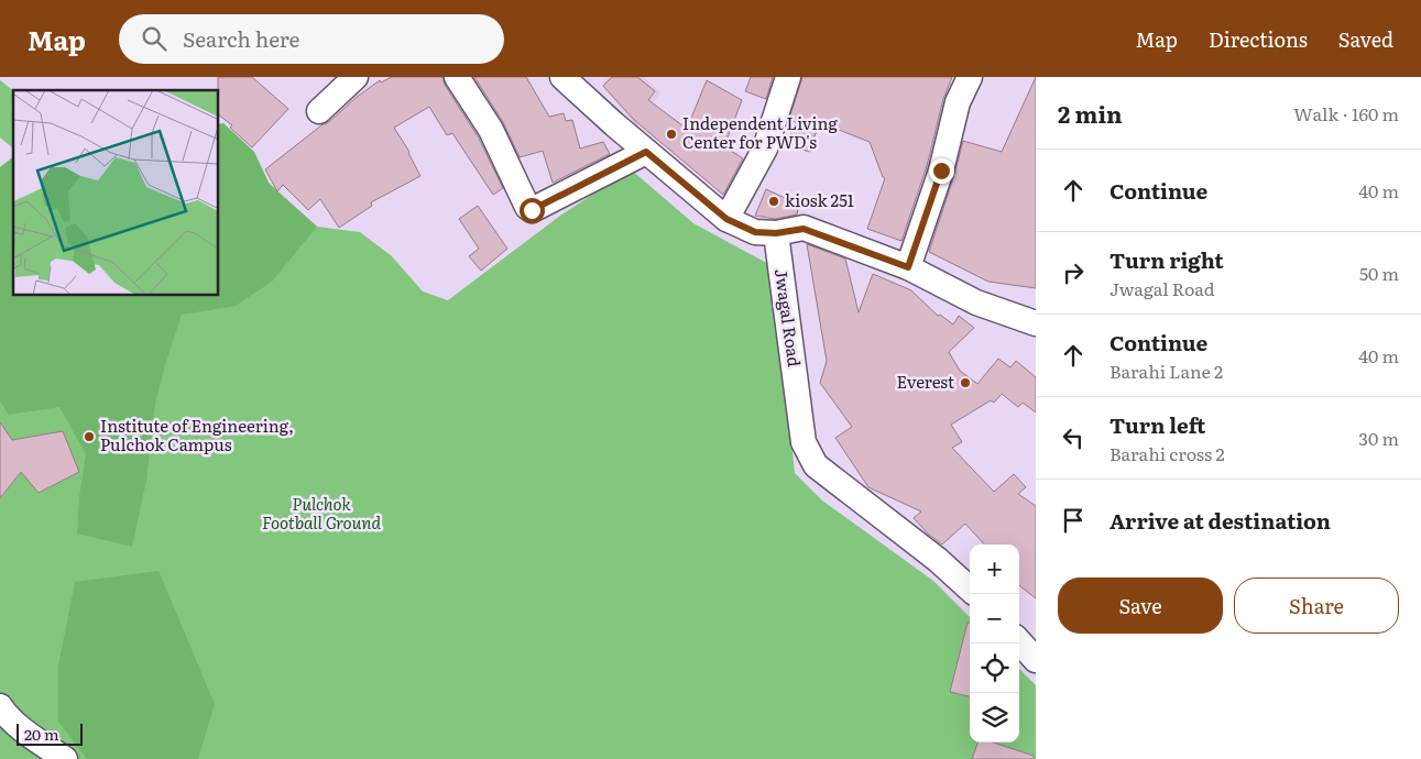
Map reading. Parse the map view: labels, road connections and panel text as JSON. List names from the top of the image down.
{
  "streets": {
    "street": ["Jwagal Road"]
  },
  "parks": ["Pulchok Football Ground"],
  "places": [
    "Independent Living Center for PWD's",
    "kiosk 251",
    "Everest",
    "Institute of Engineering, Pulchok Campus"
  ],
  "scale_bar": "20 m",
  "page": {
    "header": "Map",
    "search": "Search here",
    "nav": ["Map", "Directions", "Saved"],
    "heading": ["2 min", "Walk · 160 m"],
    "list": [
      ["Continue", "40 m"],
      ["Turn right", "Jwagal Road", "50 m"],
      ["Continue", "Barahi Lane 2", "40 m"],
      ["Turn left", "Barahi cross 2", "30 m"],
      "Arrive at destination"
    ],
    "map_buttons": ["+", "−"],
    "buttons": ["Save", "Share"],
    "scale": "20 m"
  }
}
